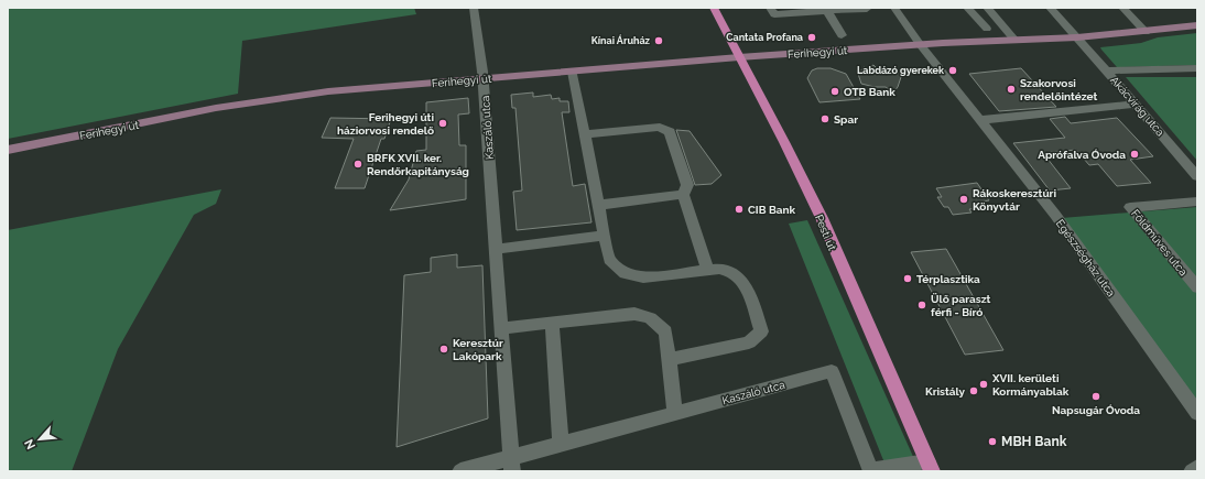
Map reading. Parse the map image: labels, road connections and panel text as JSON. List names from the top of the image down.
{
  "streets": {
    "main road": ["Pesti út"],
    "street": [
      "Ferihegyi út",
      "Akácvirág utca",
      "Kaszáló utca",
      "Földműves utca",
      "Egészségház utca"
    ]
  },
  "crossings": [
    ["Ferihegyi út", "Akácvirág utca"],
    ["Ferihegyi út", "Kaszáló utca"],
    ["Ferihegyi út", "Pesti út"],
    ["Ferihegyi út", "Egészségház utca"],
    ["Kaszáló utca", "Pesti út"]
  ],
  "places": [
    "Cantata Profana",
    "Kínai Áruház",
    "Labdázó gyerekek",
    "Szakorvosi rendelőintézet",
    "OTB Bank",
    "Spar",
    "Ferihegyi úti háziorvosi rendelő",
    "Aprófalva Óvoda",
    "BRFK XVII. ker. Rendőrkapitányság",
    "Rákoskeresztúri Könyvtár",
    "CIB Bank",
    "Térplasztika",
    "Ülő paraszt férfi - Bíró",
    "Keresztúr Lakópark",
    "XVII. kerületi Kormányablak",
    "Kristály",
    "Napsugár Óvoda",
    "MBH Bank"
  ],
  "north": "bottom left"
}
